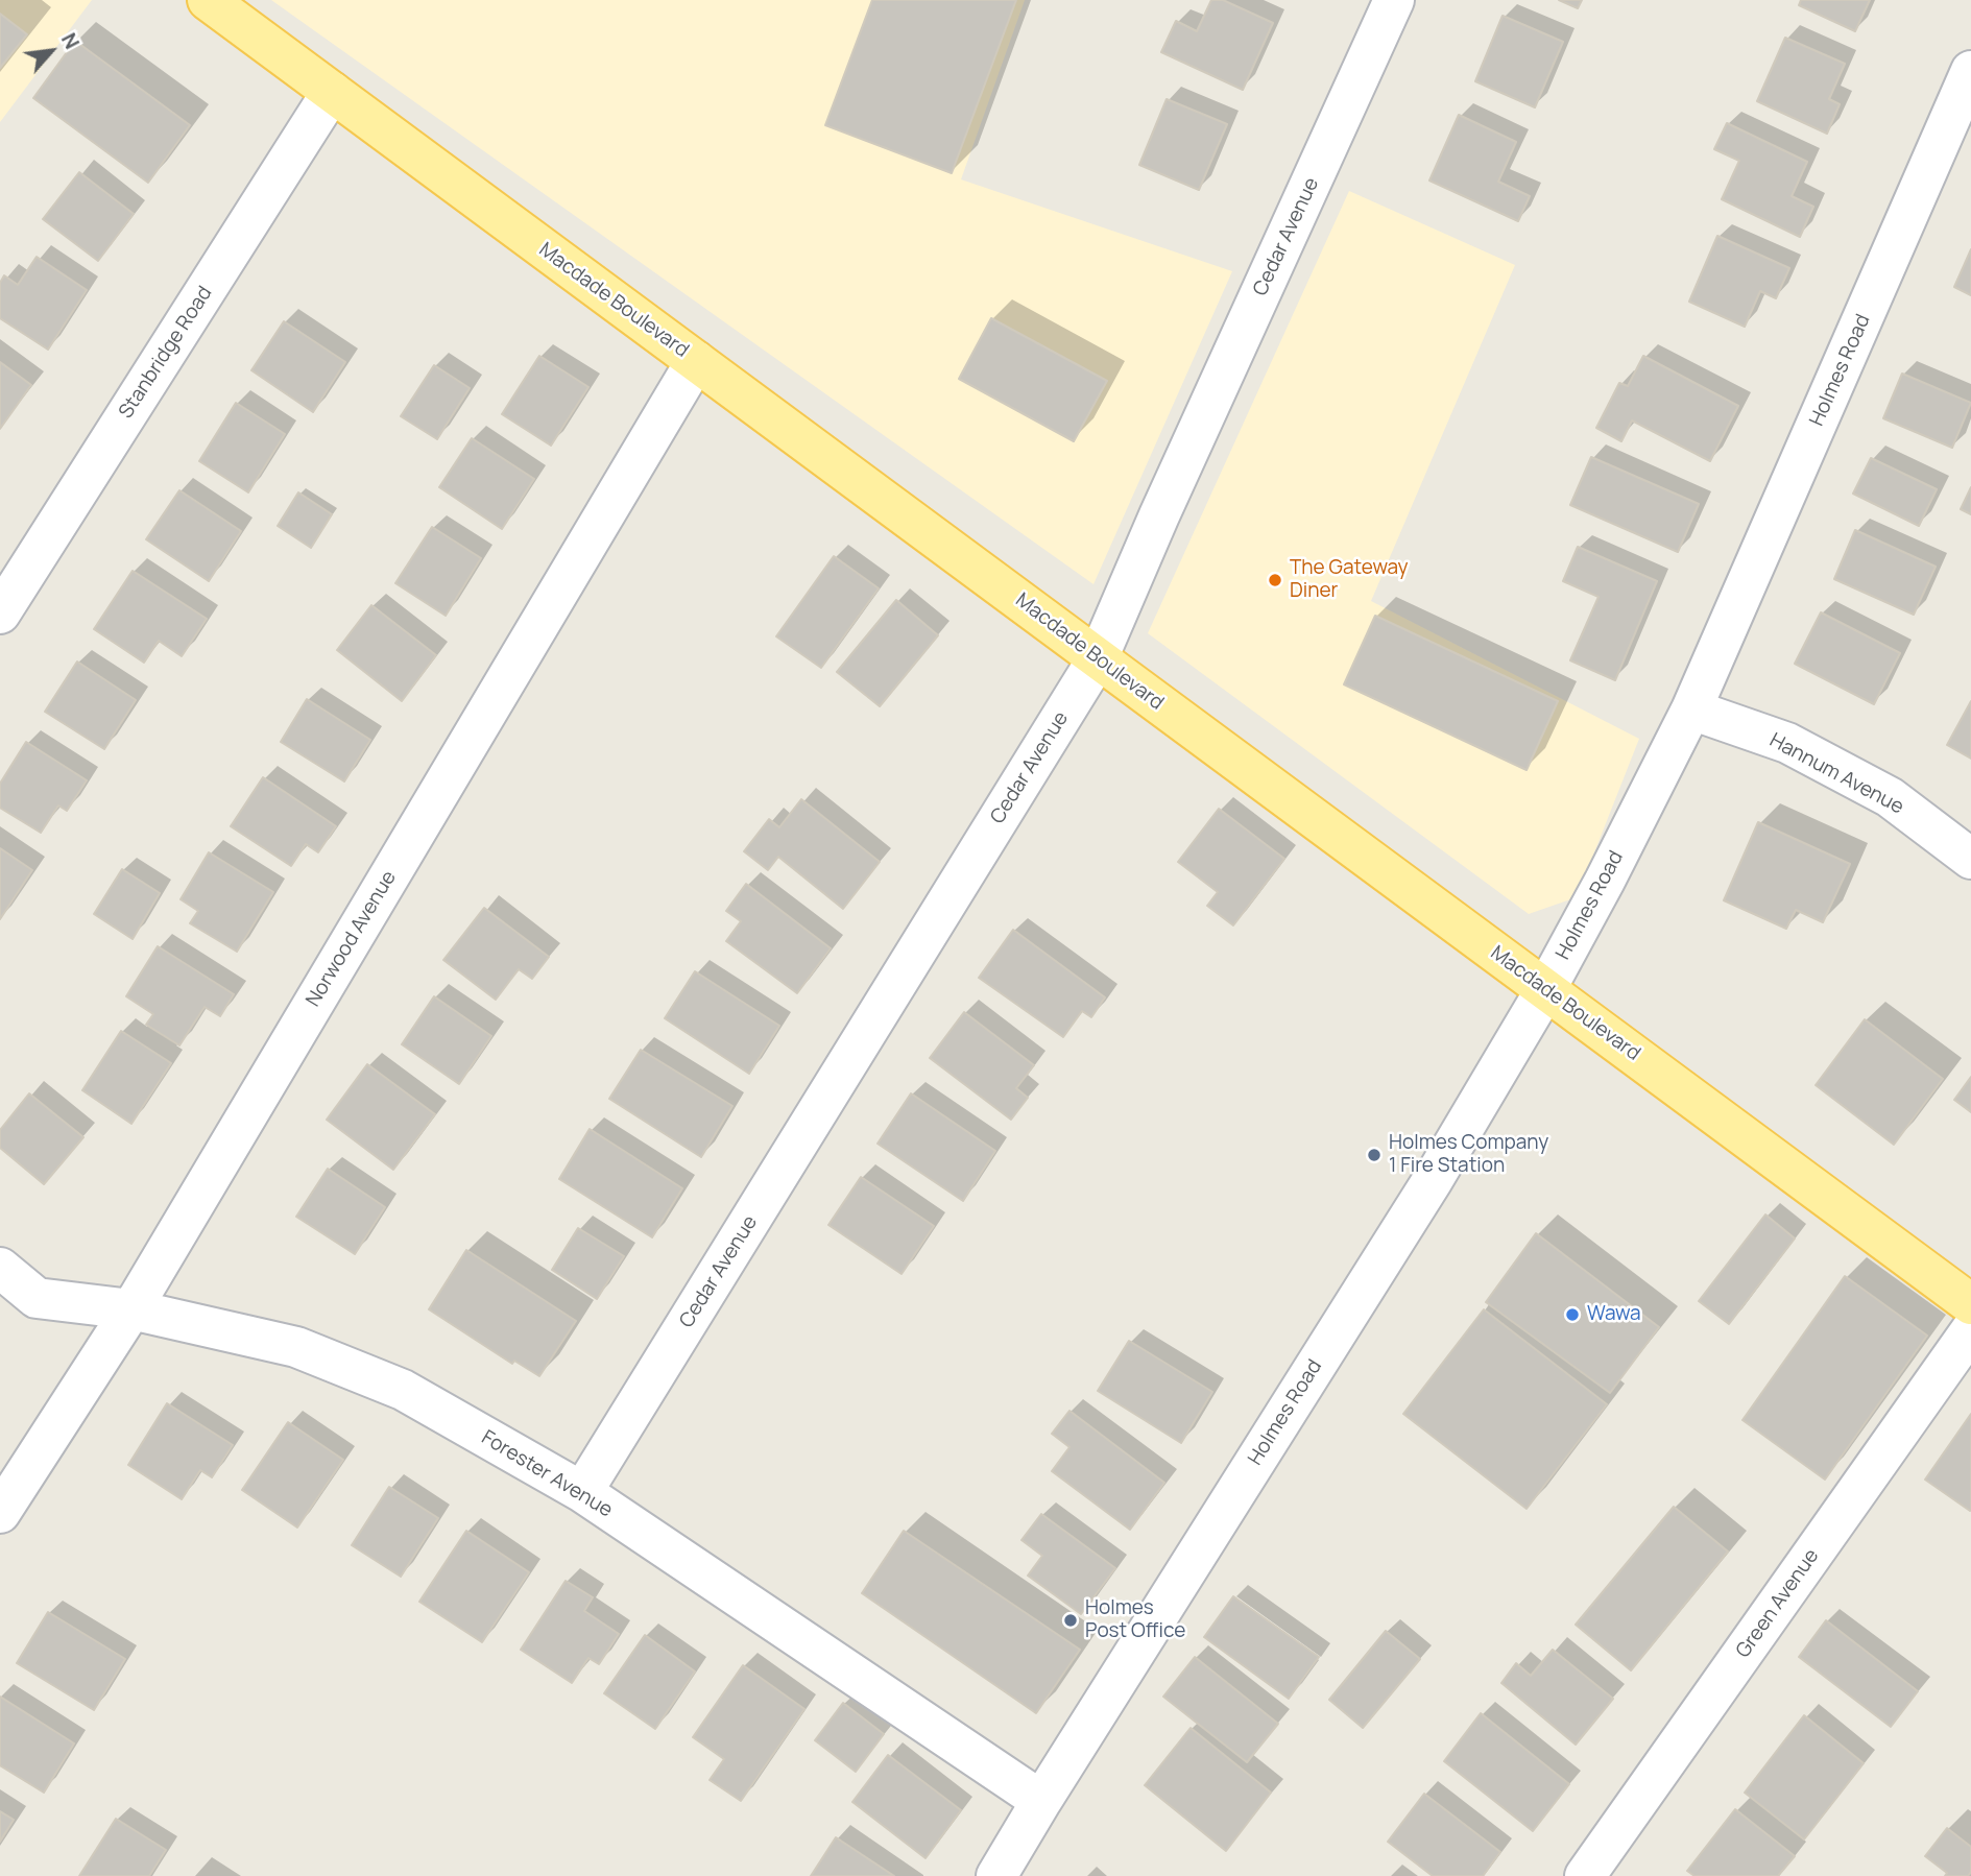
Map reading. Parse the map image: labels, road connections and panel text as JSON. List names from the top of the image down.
{
  "streets": {
    "main road": ["Macdade Boulevard"],
    "street": [
      "Cedar Avenue",
      "Stanbridge Road",
      "Holmes Road",
      "Hannum Avenue",
      "Norwood Avenue",
      "Forester Avenue",
      "Green Avenue"
    ]
  },
  "crossings": [
    ["Cedar Avenue", "Macdade Boulevard"],
    ["Cedar Avenue", "Forester Avenue"],
    ["Macdade Boulevard", "Stanbridge Road"],
    ["Macdade Boulevard", "Holmes Road"],
    ["Macdade Boulevard", "Norwood Avenue"],
    ["Holmes Road", "Hannum Avenue"],
    ["Holmes Road", "Forester Avenue"],
    ["Norwood Avenue", "Forester Avenue"]
  ],
  "places": [
    "The Gateway Diner",
    "Holmes Company 1 Fire Station",
    "Wawa",
    "Holmes Post Office"
  ],
  "north": "top right"
}
